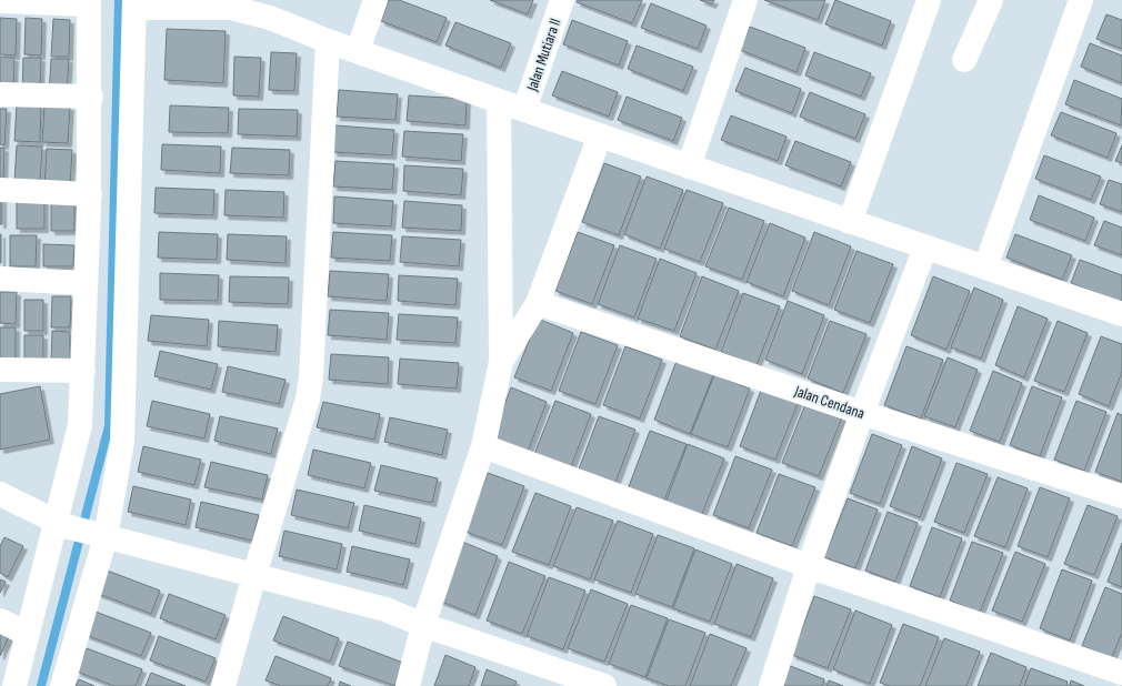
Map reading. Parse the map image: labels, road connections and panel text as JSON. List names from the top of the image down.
{
  "streets": {
    "street": ["Jalan Mutiara II", "Jalan Cendana"]
  }
}
